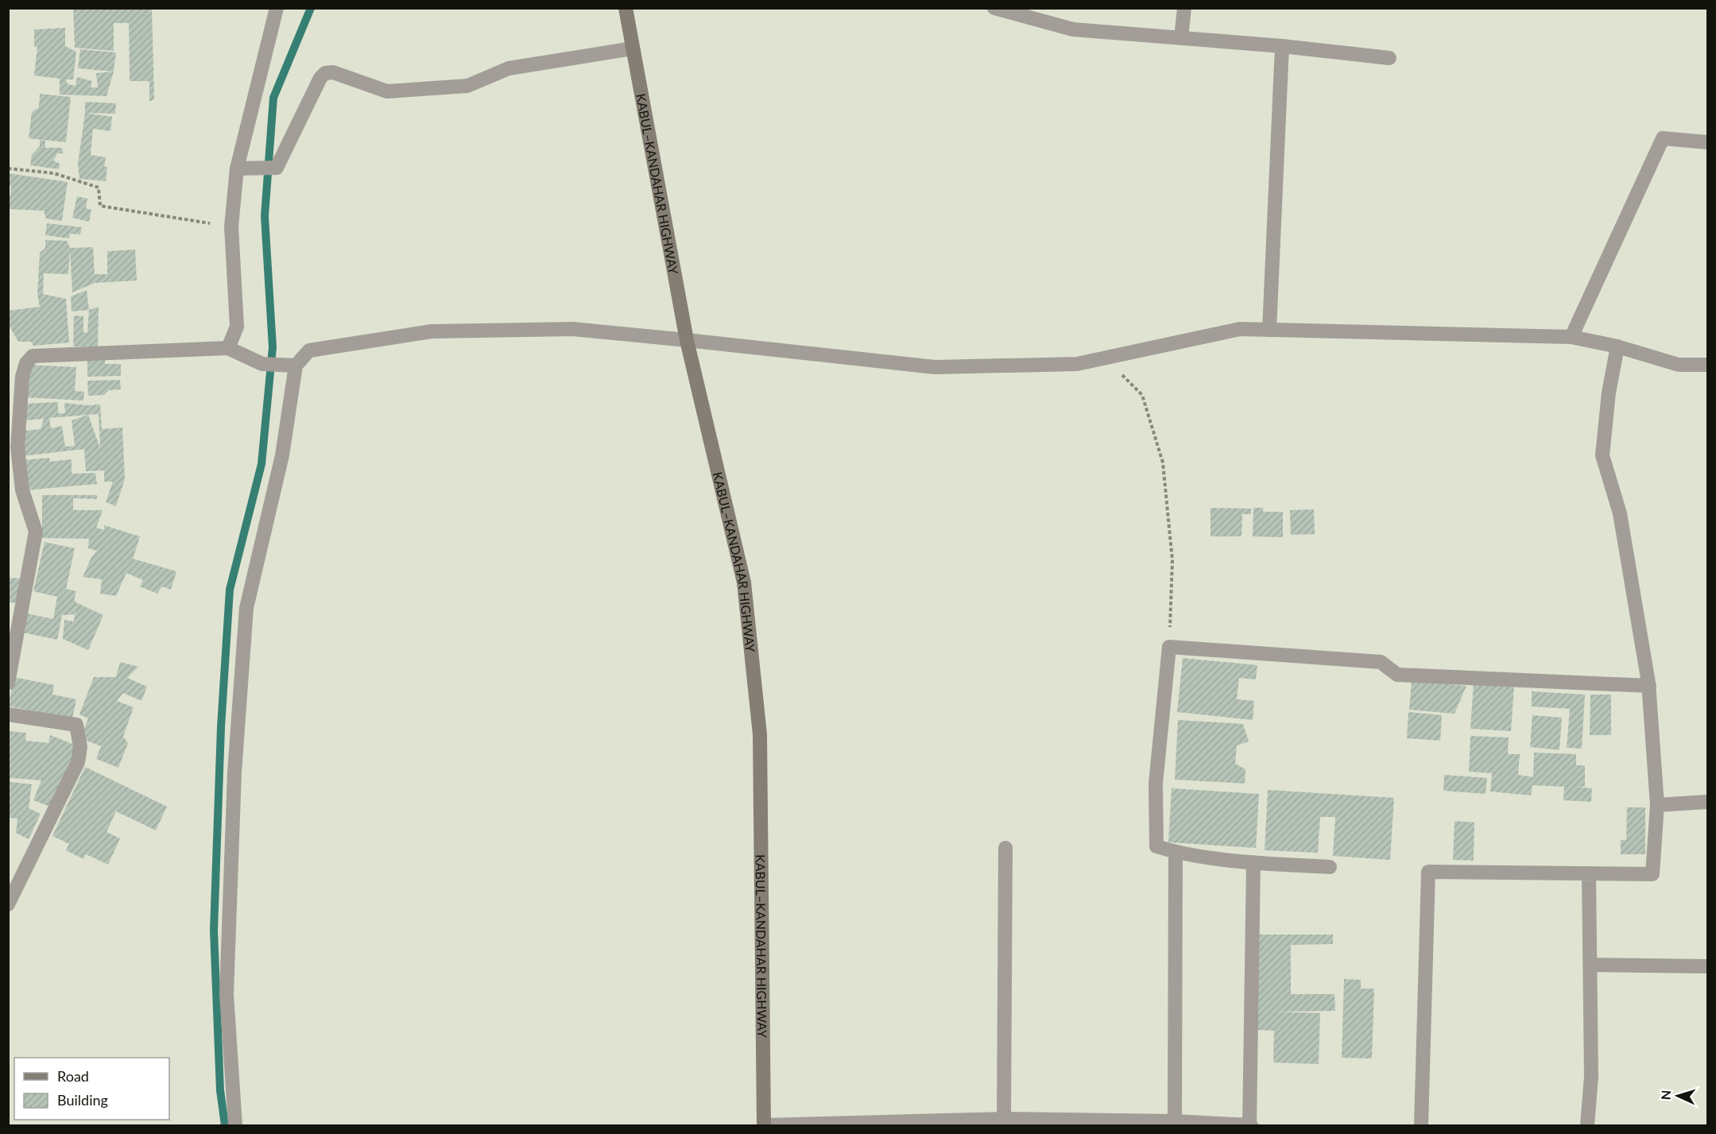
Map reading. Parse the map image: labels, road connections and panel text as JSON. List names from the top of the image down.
{
  "streets": {
    "main road": ["KABUL–KANDAHAR HIGHWAY"]
  },
  "legend": ["Road", "Building"],
  "north": "left"
}
